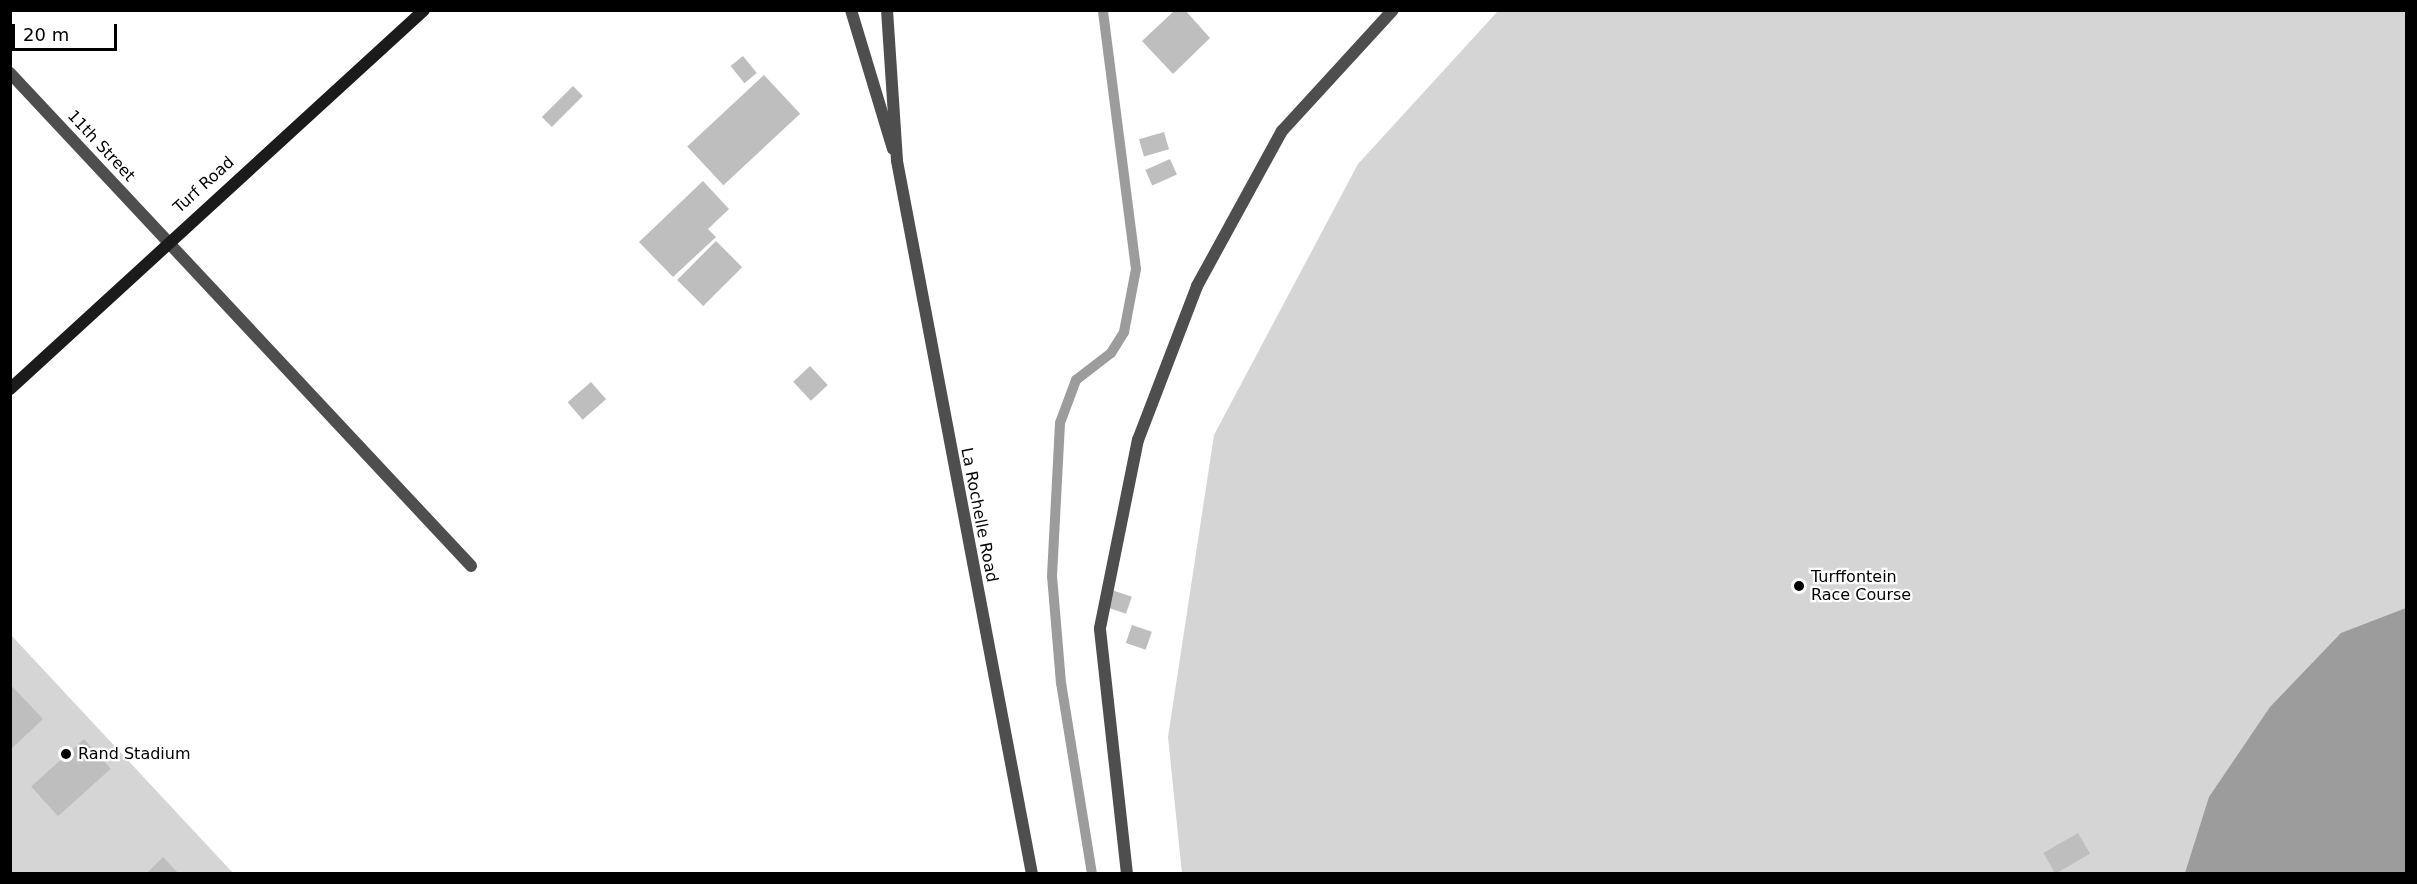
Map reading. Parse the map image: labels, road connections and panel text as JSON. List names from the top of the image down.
{
  "streets": {
    "main road": ["Turf Road"],
    "street": ["11th Street", "La Rochelle Road"]
  },
  "crossings": [
    ["11th Street", "Turf Road"]
  ],
  "places": ["Turffontein Race Course", "Rand Stadium"],
  "scale_bar": "20 m"
}
